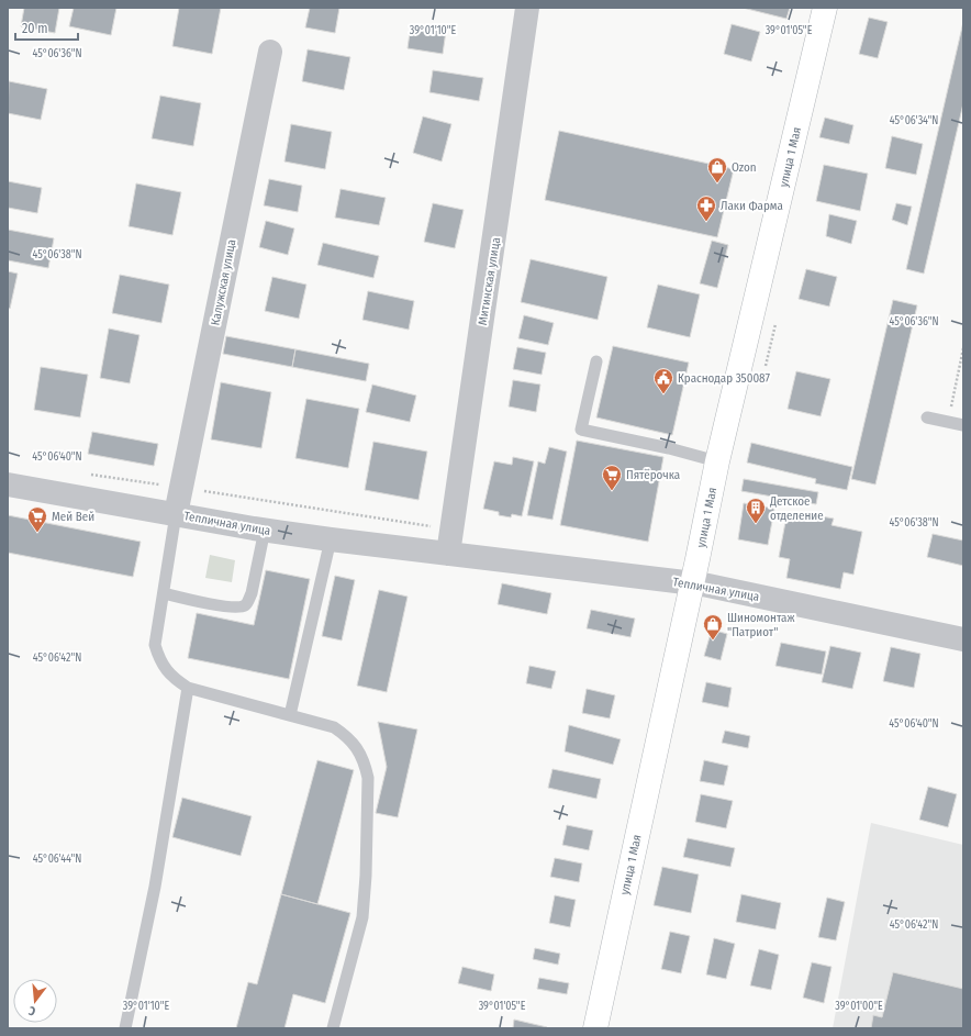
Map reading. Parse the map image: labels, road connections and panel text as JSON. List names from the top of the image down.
{
  "streets": {
    "street": [
      "улица 1 Мая",
      "Митинская улица",
      "Калужская улица",
      "Тепличная улица"
    ]
  },
  "crossings": [
    ["улица 1 Мая", "Тепличная улица"],
    ["Митинская улица", "Тепличная улица"],
    ["Калужская улица", "Тепличная улица"]
  ],
  "places": {
    "shop": ["Ozon", "Шиномонтаж \"Патриот\""],
    "pharmacy": ["Лаки Фарма"],
    "public building": ["Краснодар 350087"],
    "supermarket": ["Пятёрочка", "Мей Вей"],
    "building": ["Детское отделение"]
  },
  "scale_bar": "20 m",
  "north": "bottom",
  "coordinates": [
    "39°01'10\"E",
    "39°01'05\"E",
    "45°06'36\"N",
    "45°06'34\"N",
    "45°06'38\"N",
    "45°06'40\"N",
    "45°06'42\"N",
    "45°06'44\"N",
    "39°01'00\"E"
  ]
}
